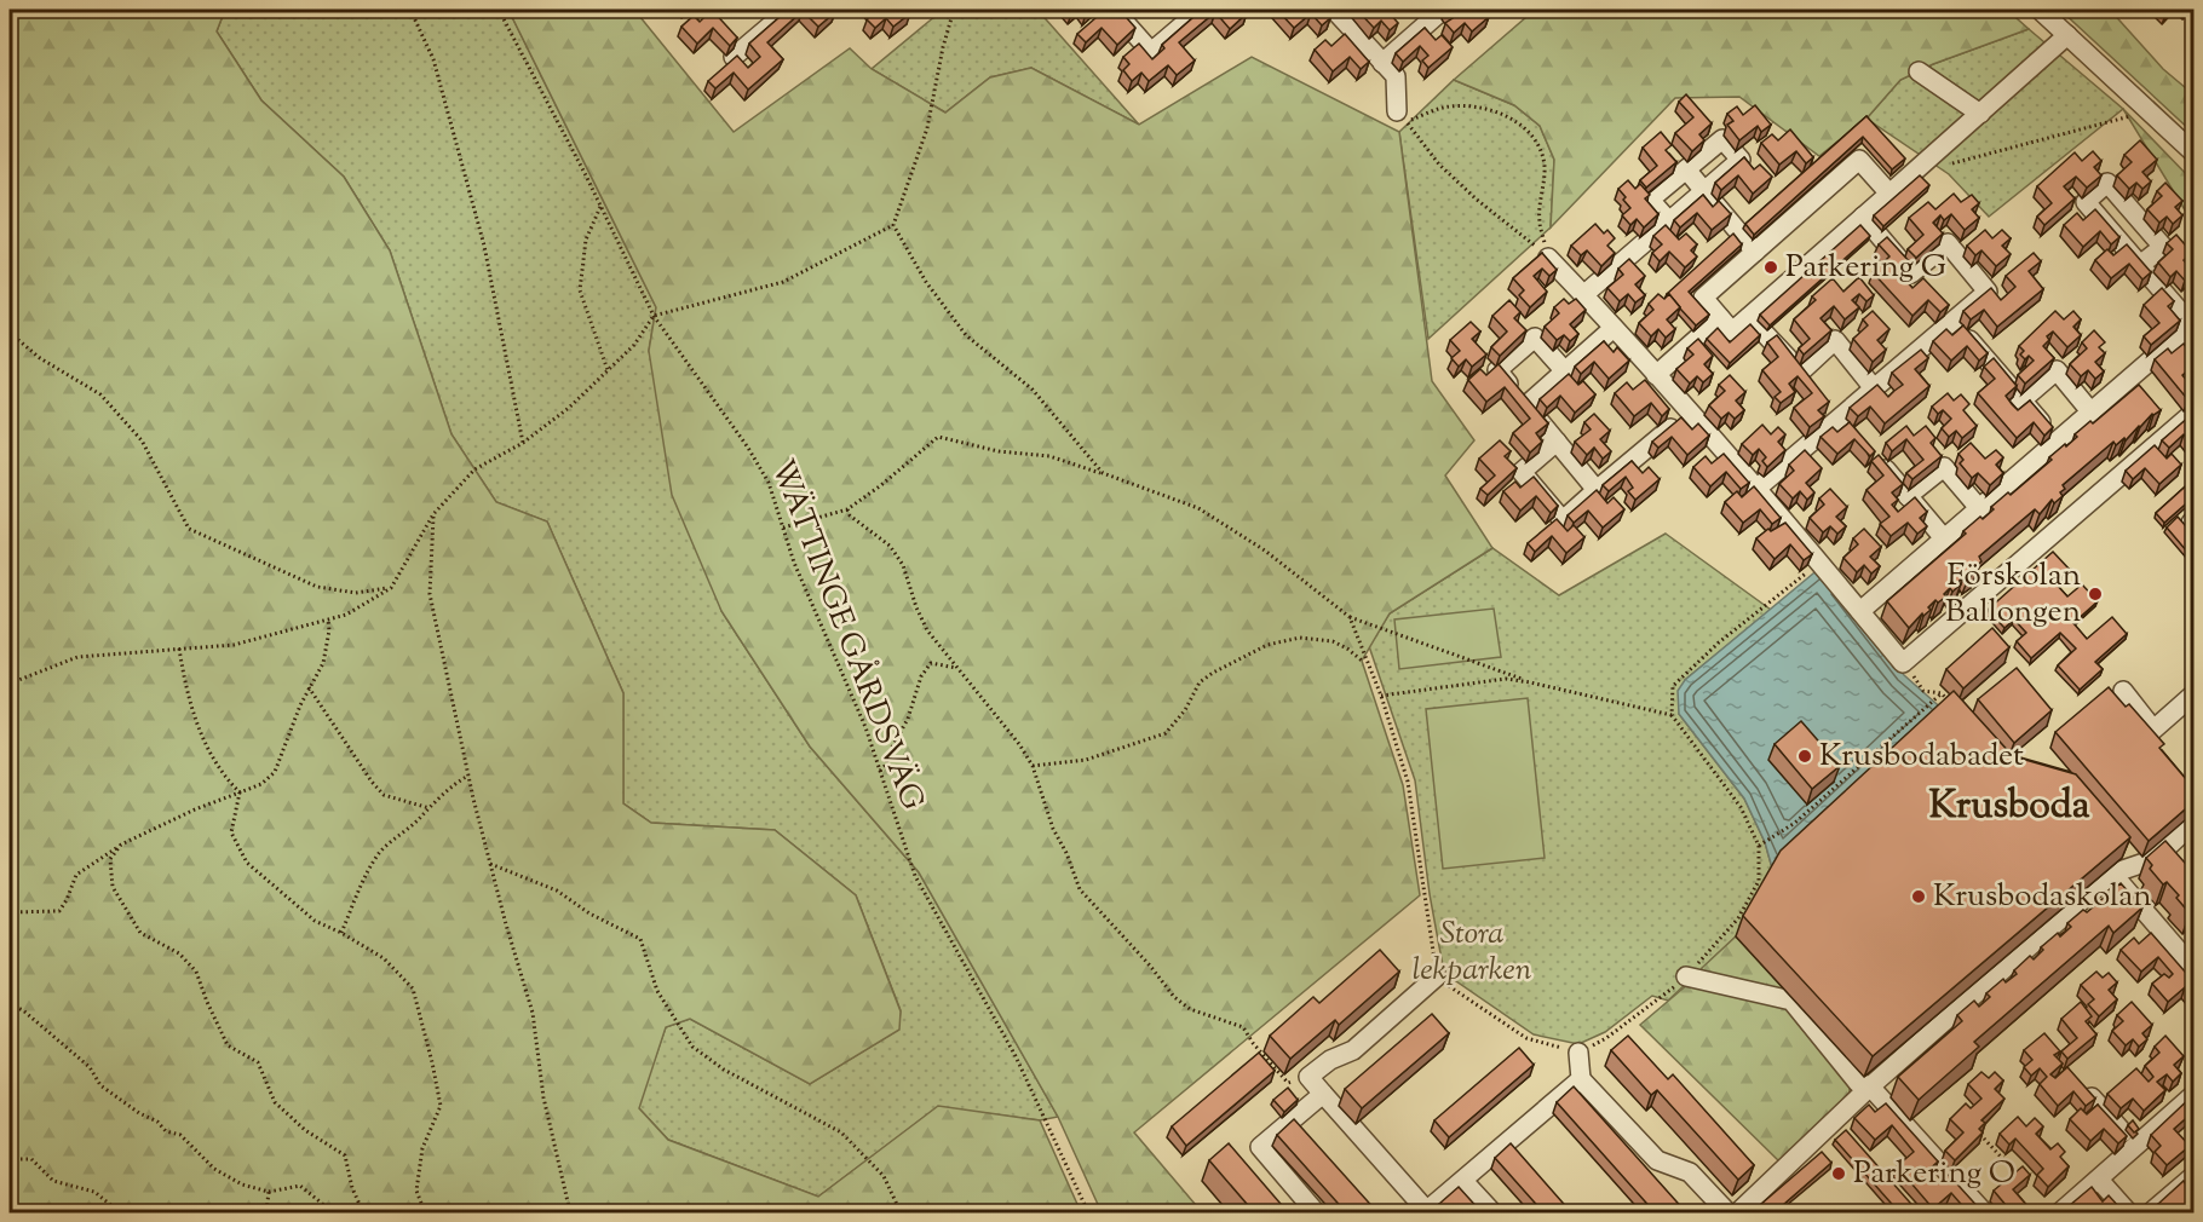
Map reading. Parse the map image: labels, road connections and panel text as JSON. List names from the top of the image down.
{
  "streets": {
    "path": ["WÄTTINGE GÅRDSVÄG"]
  },
  "districts": ["Krusboda"],
  "parks": ["Stora lekparken"],
  "places": [
    "Parkering G",
    "Förskolan Ballongen",
    "Krusbodabadet",
    "Krusbodaskolan",
    "Parkering O"
  ]
}
